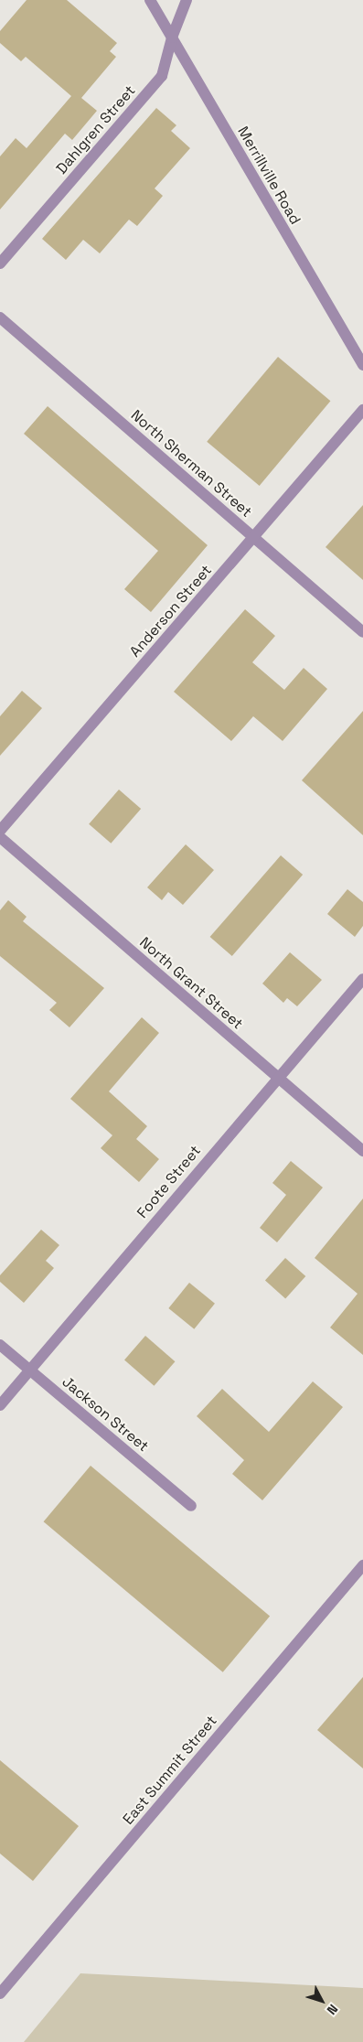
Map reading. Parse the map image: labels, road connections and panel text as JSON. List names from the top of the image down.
{
  "streets": {
    "street": [
      "Dahlgren Street",
      "Merrillville Road",
      "North Sherman Street",
      "Anderson Street",
      "North Grant Street",
      "Foote Street",
      "Jackson Street",
      "East Summit Street"
    ]
  },
  "crossings": [
    ["Dahlgren Street", "Merrillville Road"],
    ["North Sherman Street", "Anderson Street"],
    ["North Grant Street", "Foote Street"],
    ["Foote Street", "Jackson Street"]
  ],
  "north": "bottom right"
}
